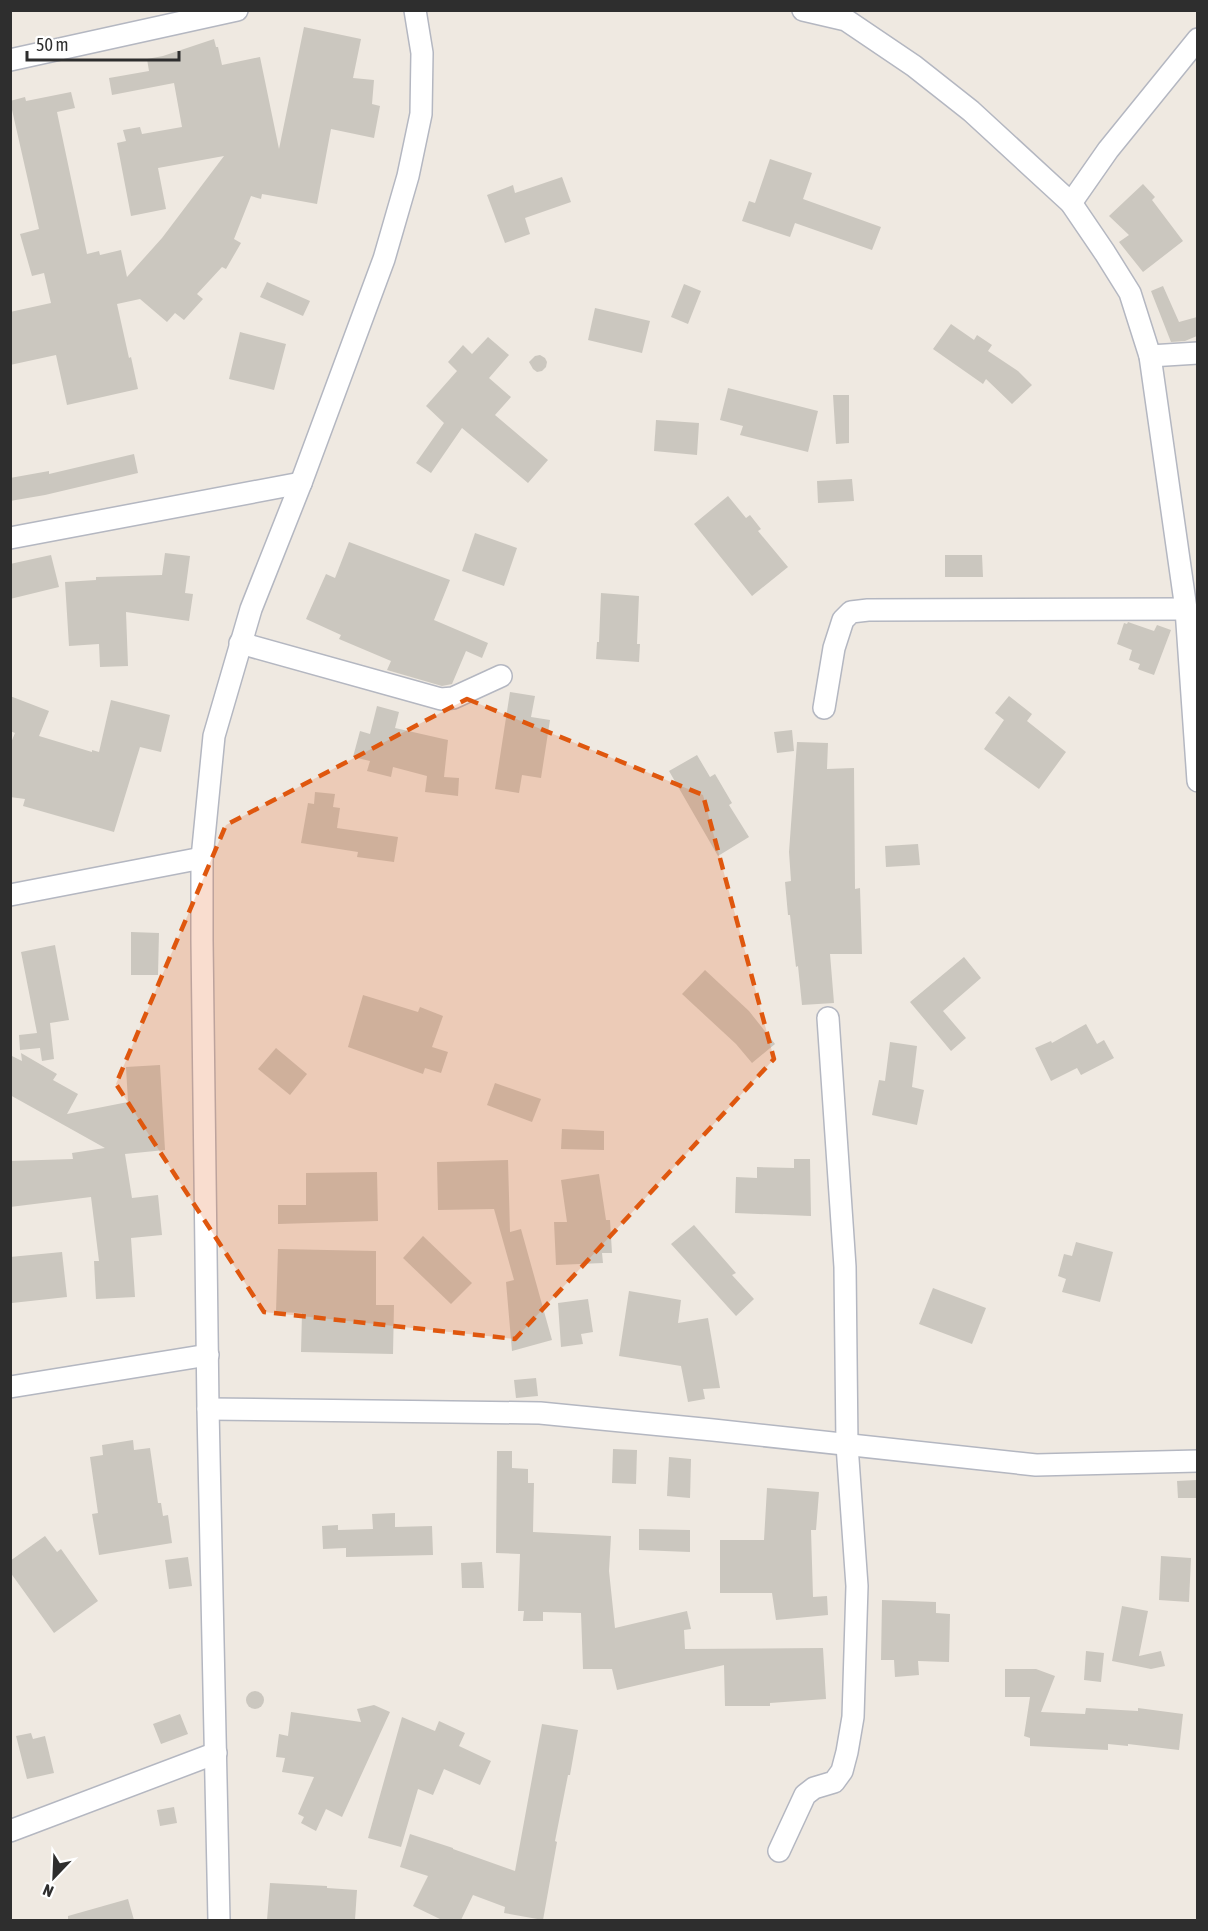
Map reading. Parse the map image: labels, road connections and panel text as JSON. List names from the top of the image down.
{
  "scale_bar": "50 m",
  "north": "bottom left"
}
